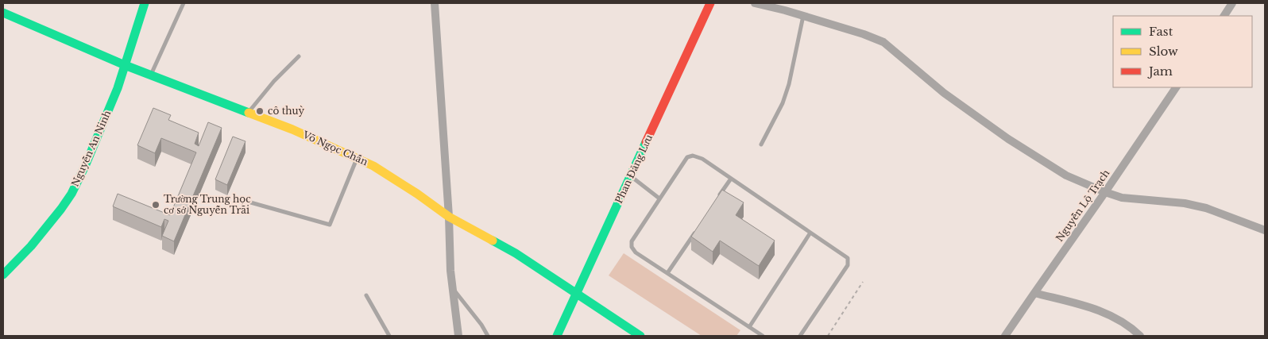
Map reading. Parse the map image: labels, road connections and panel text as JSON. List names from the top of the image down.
{
  "streets": {
    "street": [
      "Nguyễn An Ninh",
      "Võ Ngọc Chấn",
      "Phan Đăng Lưu",
      "Nguyễn Lộ Trạch"
    ]
  },
  "crossings": [
    ["Nguyễn An Ninh", "Võ Ngọc Chấn"],
    ["Võ Ngọc Chấn", "Phan Đăng Lưu"]
  ],
  "places": ["cô thuỳ", "Trường Trung học cơ sở Nguyễn Trãi"],
  "legend": ["Fast", "Slow", "Jam"]
}
